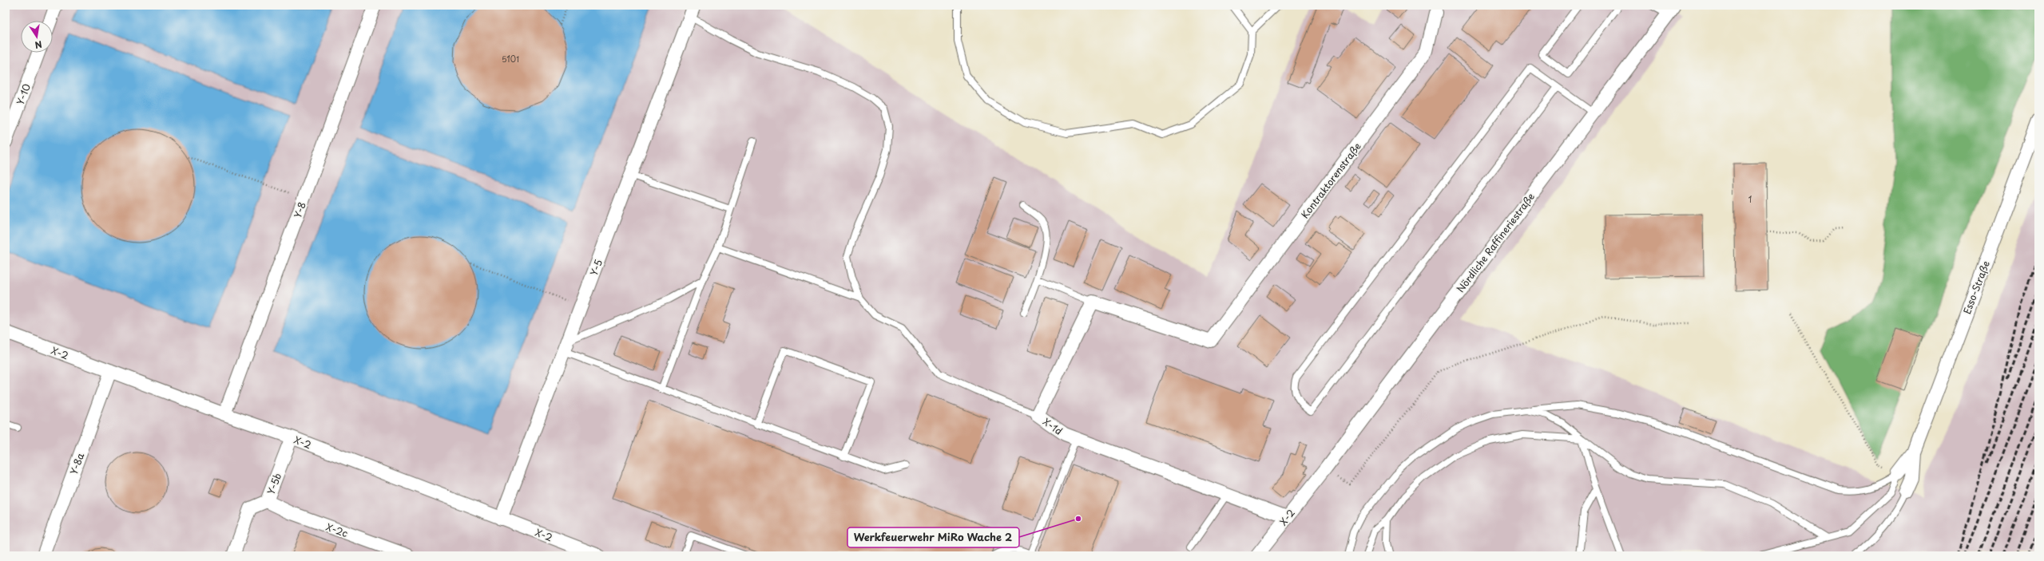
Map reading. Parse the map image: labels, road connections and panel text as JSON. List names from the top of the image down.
{
  "streets": {
    "street": [
      "Y-10",
      "Kontraktorenstraße",
      "Y-8",
      "Nördliche Raffineriestraße",
      "Y-5",
      "Esso-Straße",
      "X-2",
      "X-1d",
      "Y-8a",
      "Y-5b",
      "X-2c"
    ]
  },
  "crossings": [
    ["Kontraktorenstraße", "X-1d"],
    ["Y-8", "X-2"],
    ["Nördliche Raffineriestraße", "X-2"],
    ["Y-5", "X-2"],
    ["X-2", "X-1d"],
    ["X-2", "Y-8a"],
    ["X-2", "Y-5b"],
    ["Y-5b", "X-2c"]
  ],
  "places": ["Werkfeuerwehr MiRo Wache 2"],
  "house_numbers": ["5101", "1"],
  "north": "bottom"
}
